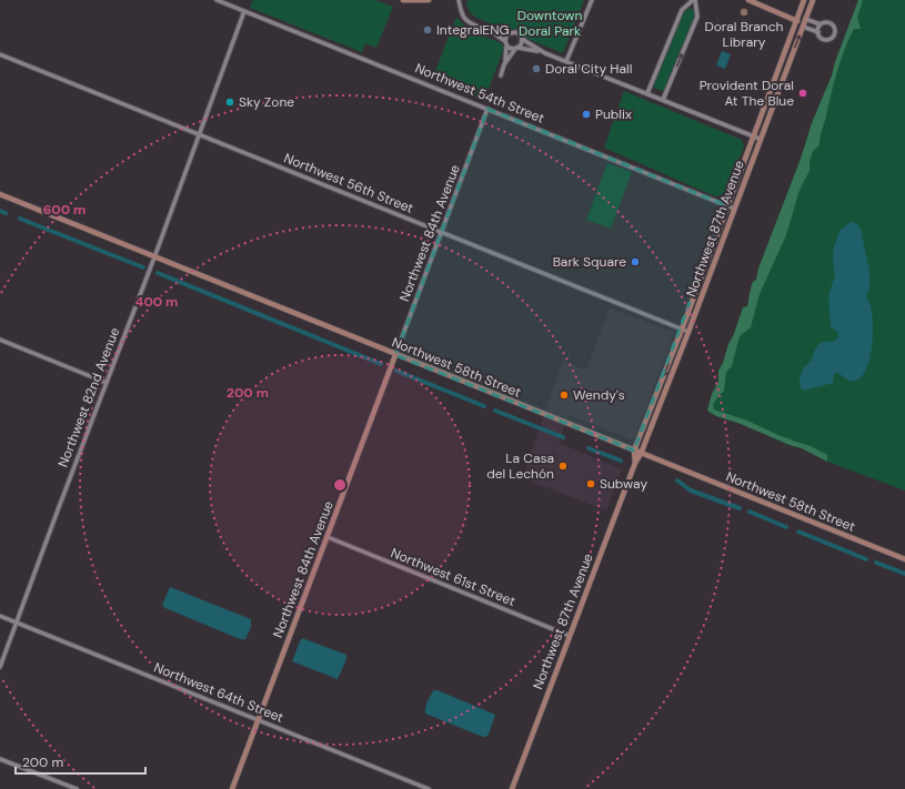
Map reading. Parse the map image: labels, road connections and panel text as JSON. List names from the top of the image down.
{
  "streets": {
    "main road": ["Northwest 87th Avenue", "Northwest 84th Avenue", "Northwest 58th Street"],
    "street": [
      "Northwest 54th Street",
      "Northwest 56th Street",
      "Northwest 82nd Avenue",
      "Northwest 61st Street",
      "Northwest 64th Street"
    ]
  },
  "crossings": [
    ["Northwest 54th Street", "Northwest 87th Avenue"],
    ["Northwest 54th Street", "Northwest 84th Avenue"],
    ["Northwest 54th Street", "Northwest 82nd Avenue"],
    ["Northwest 56th Street", "Northwest 87th Avenue"],
    ["Northwest 56th Street", "Northwest 84th Avenue"],
    ["Northwest 56th Street", "Northwest 82nd Avenue"],
    ["Northwest 87th Avenue", "Northwest 58th Street"],
    ["Northwest 87th Avenue", "Northwest 61st Street"],
    ["Northwest 84th Avenue", "Northwest 58th Street"],
    ["Northwest 84th Avenue", "Northwest 61st Street"],
    ["Northwest 84th Avenue", "Northwest 64th Street"],
    ["Northwest 58th Street", "Northwest 82nd Avenue"],
    ["Northwest 82nd Avenue", "Northwest 64th Street"]
  ],
  "parks": ["Downtown Doral Park"],
  "places": [
    "Doral Branch Library",
    "IntegralENG",
    "Doral City Hall",
    "Provident Doral At The Blue",
    "Sky Zone",
    "Publix",
    "Bark Square",
    "Wendy's",
    "La Casa del Lechón",
    "Subway"
  ],
  "scale_bar": "200 m",
  "rings": ["600 m", "400 m", "200 m"]
}
